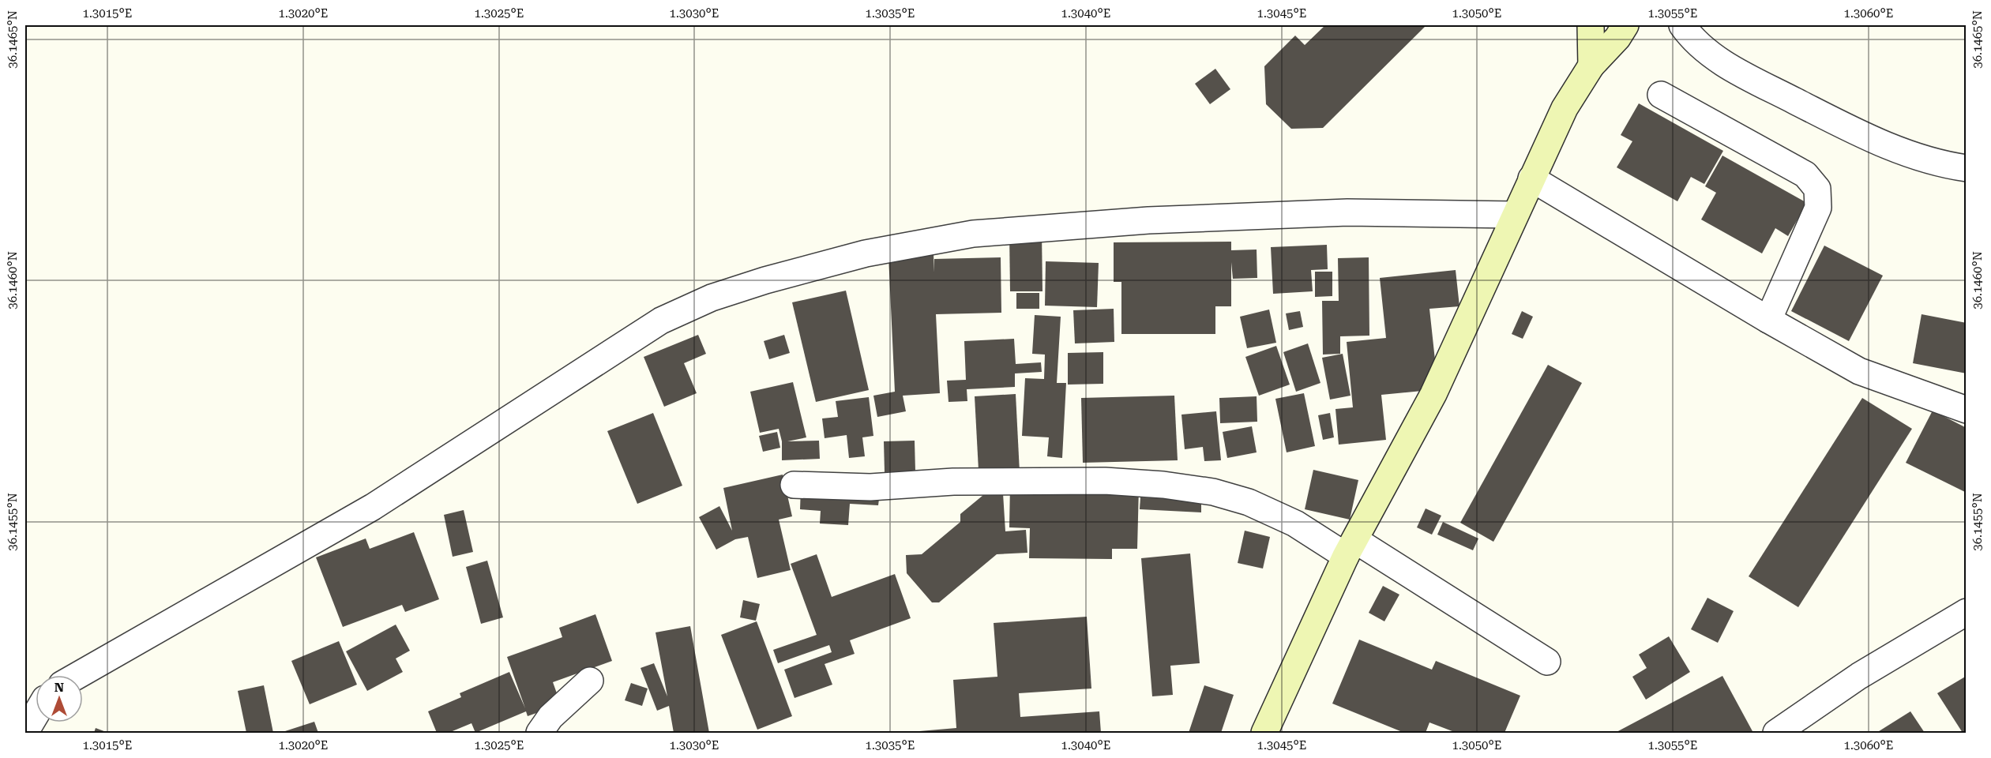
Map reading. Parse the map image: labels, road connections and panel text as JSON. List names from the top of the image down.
{
  "north": "top",
  "coordinates": [
    "1.3015°E",
    "1.3020°E",
    "1.3025°E",
    "1.3030°E",
    "1.3035°E",
    "1.3040°E",
    "1.3045°E",
    "1.3050°E",
    "1.3055°E",
    "1.3060°E",
    "36.1465°N",
    "36.1460°N",
    "36.1455°N"
  ]
}
